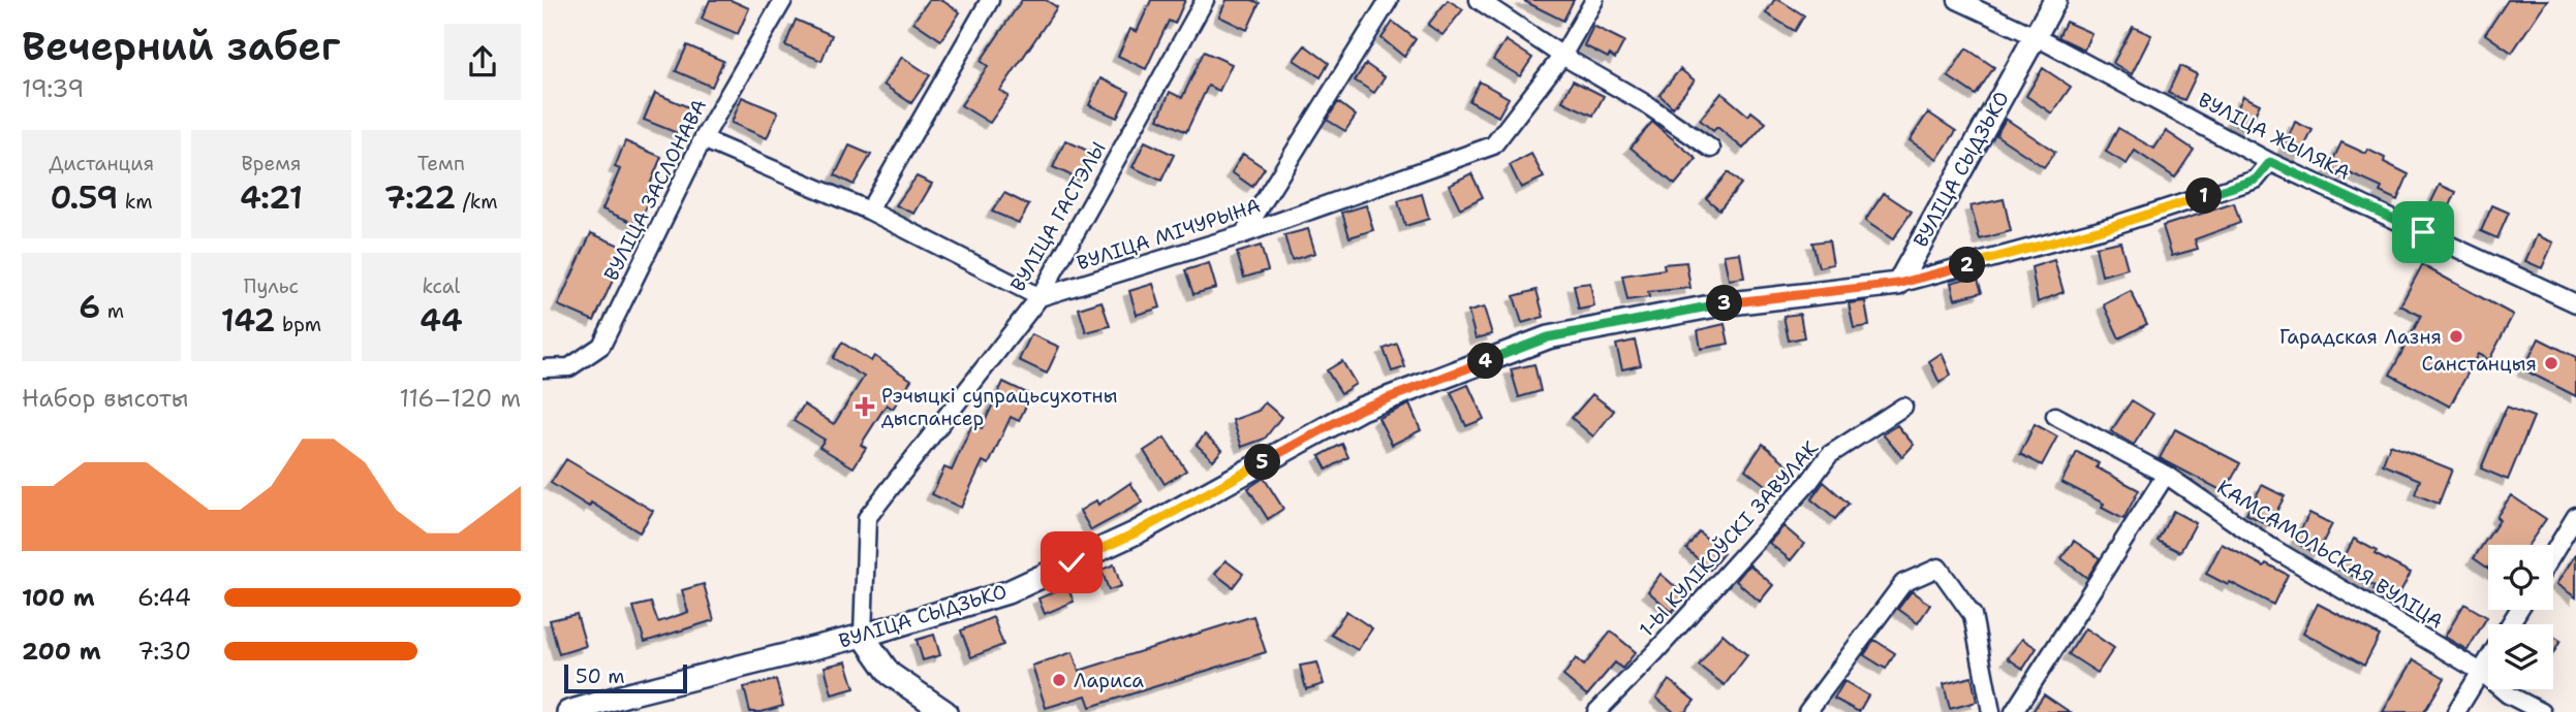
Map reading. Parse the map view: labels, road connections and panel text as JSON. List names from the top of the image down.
{
  "streets": {
    "street": [
      "ВУЛІЦА ЖЫЛЯКА",
      "ВУЛІЦА СЫДЗЬКО",
      "ВУЛІЦА ЗАСЛОНАВА",
      "ВУЛІЦА ГАСТЭЛЫ",
      "ВУЛІЦА МІЧУРЫНА",
      "1-Ы КУЛІКОЎСКІ ЗАВУЛАК",
      "КАМСАМОЛЬСКАЯ ВУЛІЦА"
    ]
  },
  "crossings": [
    ["ВУЛІЦА ЖЫЛЯКА", "ВУЛІЦА СЫДЗЬКО"],
    ["ВУЛІЦА СЫДЗЬКО", "ВУЛІЦА ГАСТЭЛЫ"],
    ["ВУЛІЦА ГАСТЭЛЫ", "ВУЛІЦА МІЧУРЫНА"]
  ],
  "places": {
    "other": ["Гарадская Лазня", "Санстанцыя", "Лариса"],
    "health": ["Рэчыцкі супрацьсухотны дыспансер"]
  },
  "scale_bar": "50 m",
  "page": {
    "heading": ["Вечерний забег", "19:39"],
    "stats": [
      ["Дистанция", "0.59 km"],
      ["Время", "4:21"],
      ["Темп", "7:22 /km"],
      ["6 m"],
      ["Пульс", "142 bpm"],
      ["kcal", "44"]
    ],
    "pins": [
      "1",
      "2",
      "3",
      "4",
      "5"
    ],
    "chart": ["Набор высоты", "116–120 m"],
    "list": [
      {
        "name": "100 m",
        "note": "6:44"
      },
      {
        "name": "200 m",
        "note": "7:30"
      }
    ],
    "scale": "50 m"
  }
}
